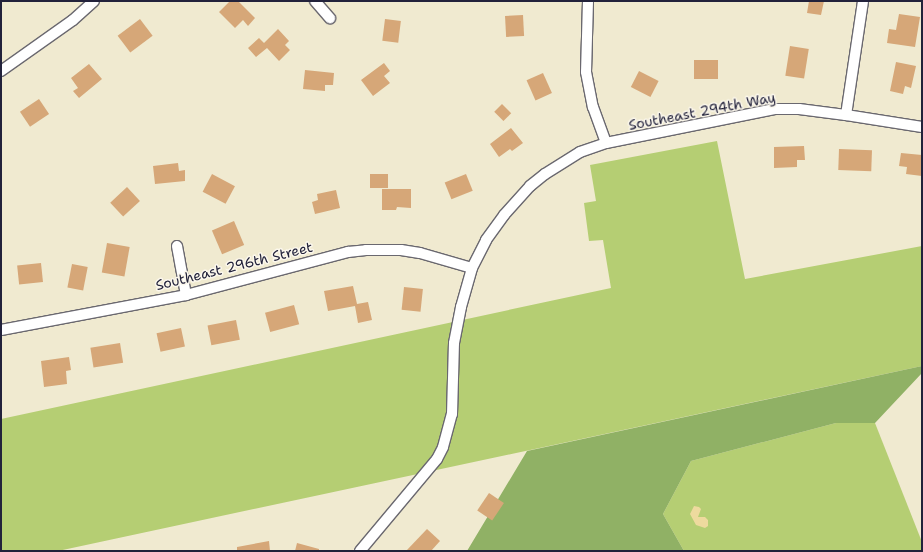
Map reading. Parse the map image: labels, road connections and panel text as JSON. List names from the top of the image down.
{
  "streets": {
    "street": ["Southeast 294th Way", "Southeast 296th Street"]
  },
  "crossings": [
    ["Southeast 294th Way", "Southeast 296th Street"]
  ]
}
